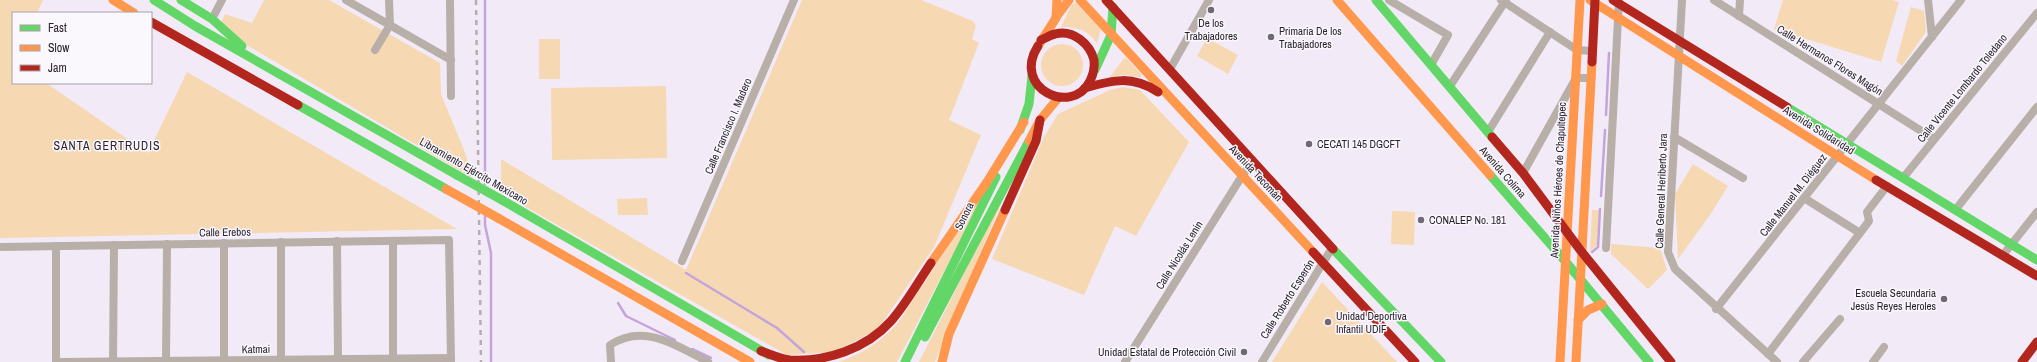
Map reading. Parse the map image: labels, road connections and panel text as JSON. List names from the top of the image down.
{
  "streets": {
    "main road": [
      "Avenida Solidaridad",
      "Libramiento Ejército Mexicano",
      "Avenida Colima",
      "Avenida Tecomán",
      "Avenida Niños Héroes de Chapultepec",
      "Sonora"
    ],
    "street": [
      "Calle Hermanos Flores Magón",
      "Calle Vicente Lombardo Toledano",
      "Calle Francisco I. Madero",
      "Calle General Heriberto Jara",
      "Calle Manuel M. Diéguez",
      "Calle Erebos",
      "Calle Nicolás Lenin",
      "Calle Roberto Esperón",
      "Katmai"
    ]
  },
  "crossings": [
    ["Calle Hermanos Flores Magón", "Calle Vicente Lombardo Toledano"],
    ["Calle Hermanos Flores Magón", "Calle Manuel M. Diéguez"],
    ["Calle Vicente Lombardo Toledano", "Avenida Solidaridad"],
    ["Avenida Solidaridad", "Calle General Heriberto Jara"],
    ["Avenida Solidaridad", "Calle Manuel M. Diéguez"],
    ["Avenida Colima", "Avenida Niños Héroes de Chapultepec"],
    ["Avenida Tecomán", "Calle Nicolás Lenin"],
    ["Avenida Tecomán", "Calle Roberto Esperón"],
    ["Calle General Heriberto Jara", "Calle Manuel M. Diéguez"],
    ["Calle Erebos", "Katmai"]
  ],
  "districts": ["SANTA GERTRUDIS"],
  "places": [
    "De los Trabajadores",
    "Primaria De los Trabajadores",
    "CECATI 145 DGCFT",
    "CONALEP No. 181",
    "Escuela Secundaria Jesús Reyes Heroles",
    "Unidad Deportiva Infantil UDIF",
    "Unidad Estatal de Protección Civil"
  ],
  "legend": ["Fast", "Slow", "Jam"]
}
